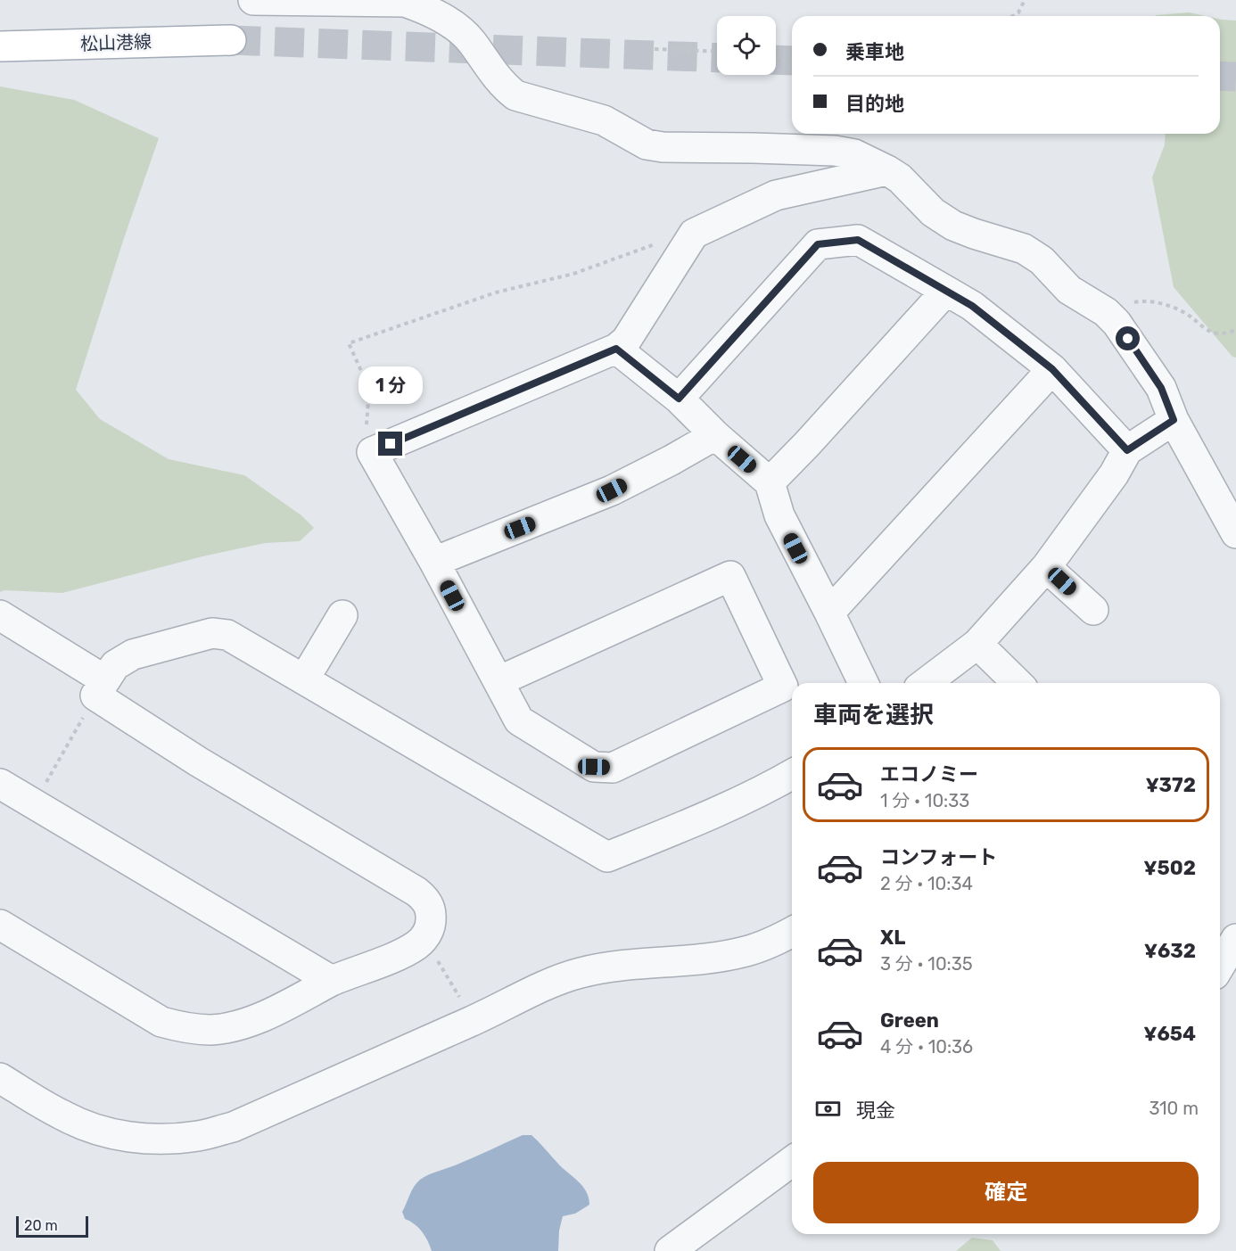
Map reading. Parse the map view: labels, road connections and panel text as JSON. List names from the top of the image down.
{
  "streets": {
    "main road": ["松山港線"]
  },
  "scale_bar": "20 m",
  "page": {
    "banner": ["乗車地", "目的地"],
    "bubble": "1 分",
    "heading": "車両を選択",
    "list": [
      {
        "name": "エコノミー",
        "note": "1 分 · 10:33",
        "value": "¥372"
      },
      {
        "name": "コンフォート",
        "note": "2 分 · 10:34",
        "value": "¥502"
      },
      {
        "name": "XL",
        "note": "3 分 · 10:35",
        "value": "¥632"
      },
      {
        "name": "Green",
        "note": "4 分 · 10:36",
        "value": "¥654"
      }
    ],
    "pay": ["現金", "310 m"],
    "buttons": "確定",
    "scale": "20 m"
  }
}
